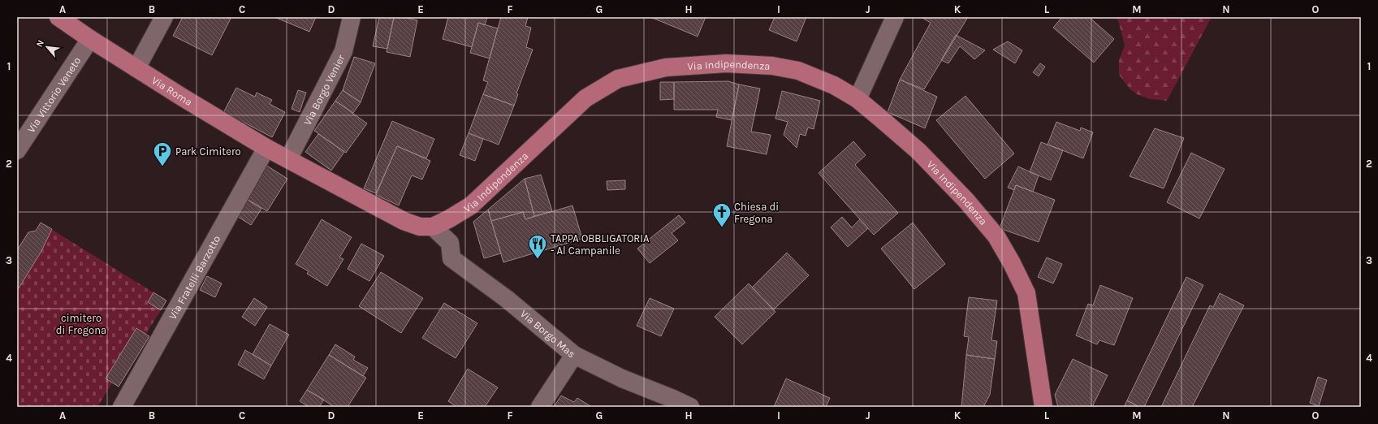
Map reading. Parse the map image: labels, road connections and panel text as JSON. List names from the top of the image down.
{
  "streets": {
    "main road": ["Via Indipendenza", "Via Roma"],
    "street": [
      "Via Borgo Venier",
      "Via Vittorio Veneto",
      "Via Fratelli Barzotto",
      "Via Borgo Mas"
    ]
  },
  "crossings": [
    ["Via Indipendenza", "Via Borgo Venier"],
    ["Via Indipendenza", "Via Roma"],
    ["Via Indipendenza", "Via Borgo Mas"],
    ["Via Borgo Venier", "Via Roma"],
    ["Via Roma", "Via Vittorio Veneto"],
    ["Via Roma", "Via Fratelli Barzotto"]
  ],
  "parks": ["cimitero di Fregona"],
  "places": {
    "parking": ["Park Cimitero"],
    "church": ["Chiesa di Fregona"],
    "restaurant": ["TAPPA OBBLIGATORIA - Al Campanile"]
  },
  "north": "top left",
  "grid": {
    "columns": [
      "A",
      "B",
      "C",
      "D",
      "E",
      "F",
      "G",
      "H",
      "I",
      "J",
      "K",
      "L",
      "M",
      "N",
      "O"
    ],
    "rows": [
      "1",
      "2",
      "3",
      "4"
    ]
  }
}
